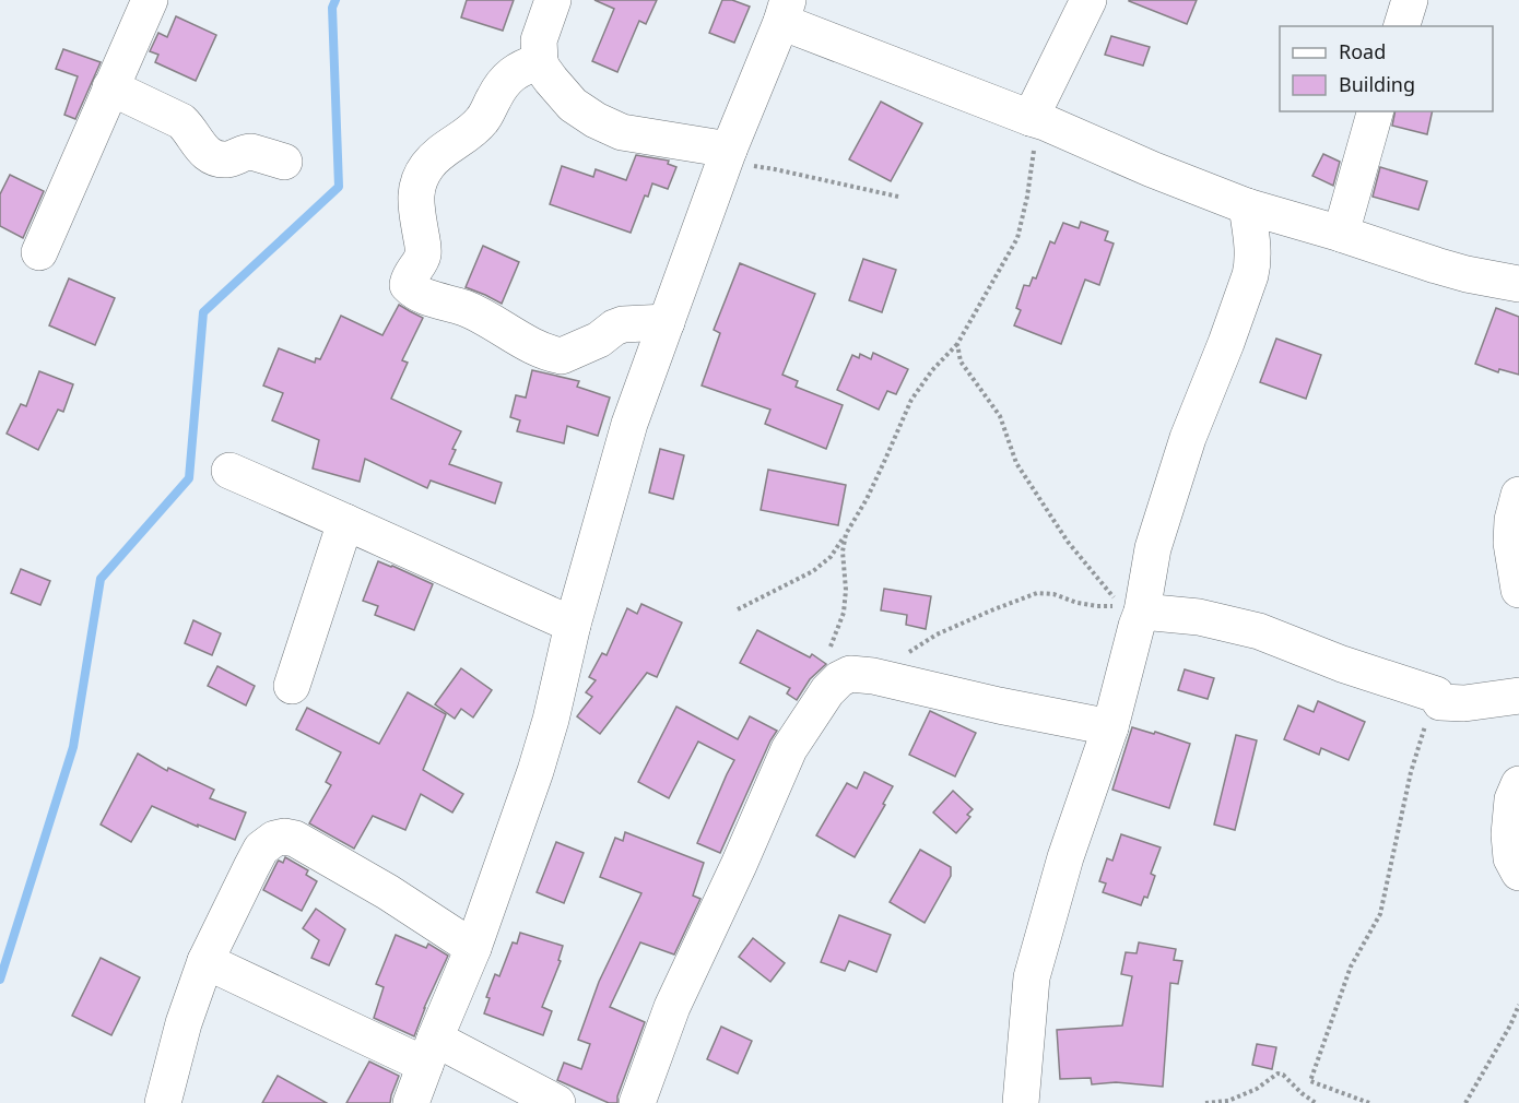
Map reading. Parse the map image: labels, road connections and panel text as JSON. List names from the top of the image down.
{
  "legend": ["Road", "Building"]
}
